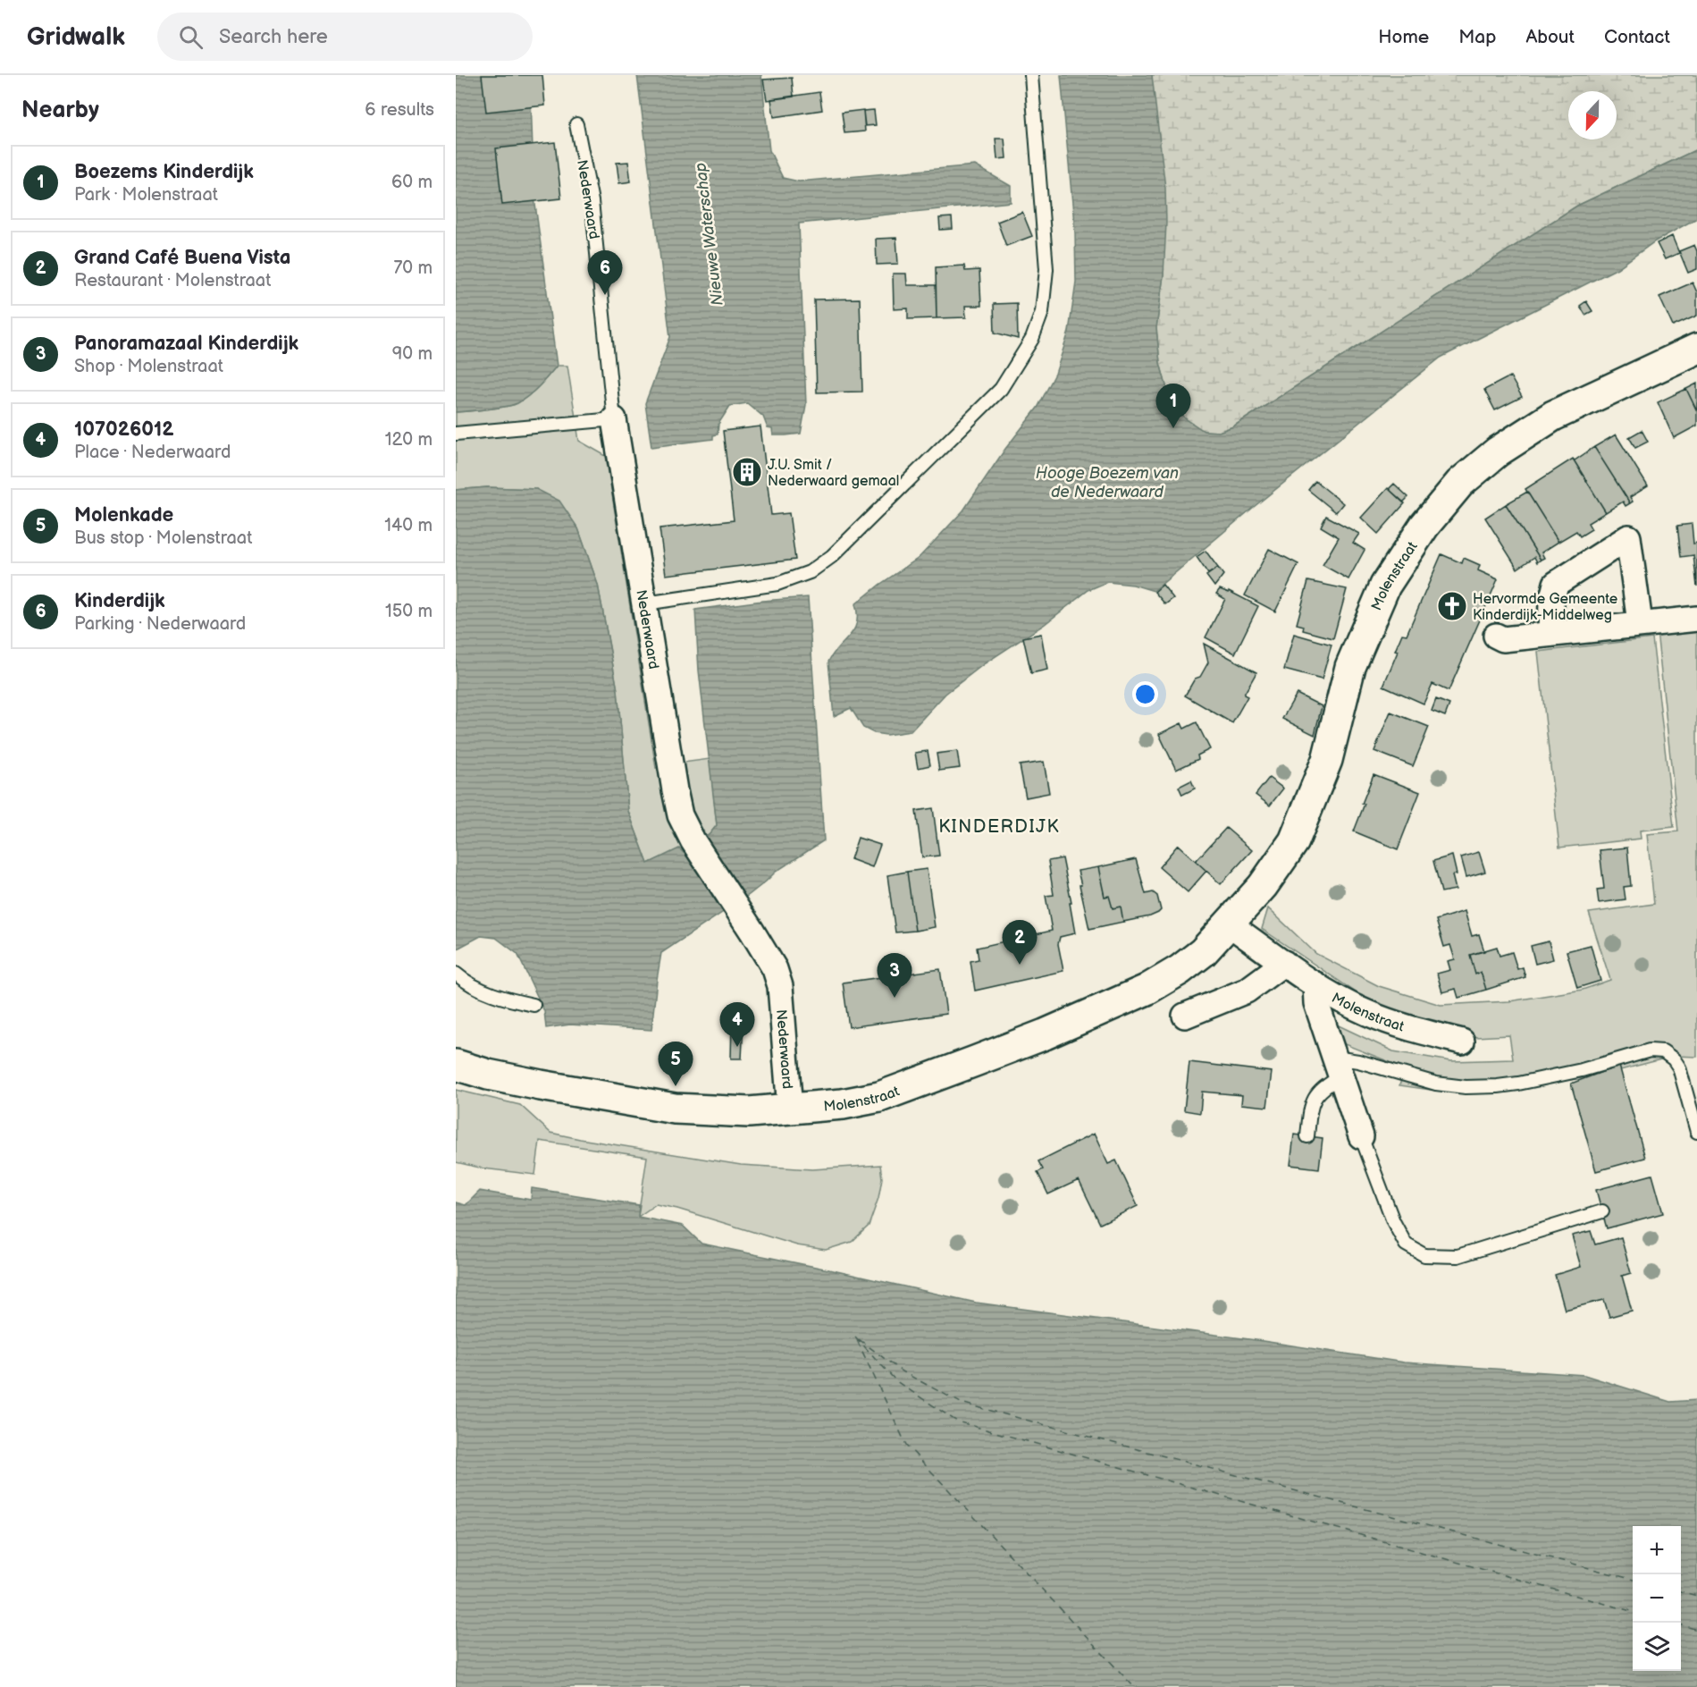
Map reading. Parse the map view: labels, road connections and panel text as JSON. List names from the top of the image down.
{
  "streets": {
    "street": ["Nederwaard", "Molenstraat"]
  },
  "crossings": [
    ["Nederwaard", "Molenstraat"]
  ],
  "districts": ["KINDERDIJK"],
  "water": ["Nieuwe Waterschap", "Hooge Boezem van de Nederwaard"],
  "places": {
    "building": ["J.U. Smit / Nederwaard gemaal"],
    "church": ["Hervormde Gemeente Kinderdijk-Middelweg"]
  },
  "north": "bottom",
  "page": {
    "header": "Gridwalk",
    "search": "Search here",
    "nav": [
      "Home",
      "Map",
      "About",
      "Contact"
    ],
    "heading": ["Nearby", "6 results"],
    "list": [
      {
        "mark": "1",
        "name": "Boezems Kinderdijk",
        "note": "Park · Molenstraat",
        "value": "60 m"
      },
      {
        "mark": "2",
        "name": "Grand Café Buena Vista",
        "note": "Restaurant · Molenstraat",
        "value": "70 m"
      },
      {
        "mark": "3",
        "name": "Panoramazaal Kinderdijk",
        "note": "Shop · Molenstraat",
        "value": "90 m"
      },
      {
        "mark": "4",
        "name": "107026012",
        "note": "Place · Nederwaard",
        "value": "120 m"
      },
      {
        "mark": "5",
        "name": "Molenkade",
        "note": "Bus stop · Molenstraat",
        "value": "140 m"
      },
      {
        "mark": "6",
        "name": "Kinderdijk",
        "note": "Parking · Nederwaard",
        "value": "150 m"
      }
    ],
    "pins": [
      "6",
      "1",
      "2",
      "3",
      "4",
      "5"
    ],
    "map_buttons": ["+", "−"]
  }
}
